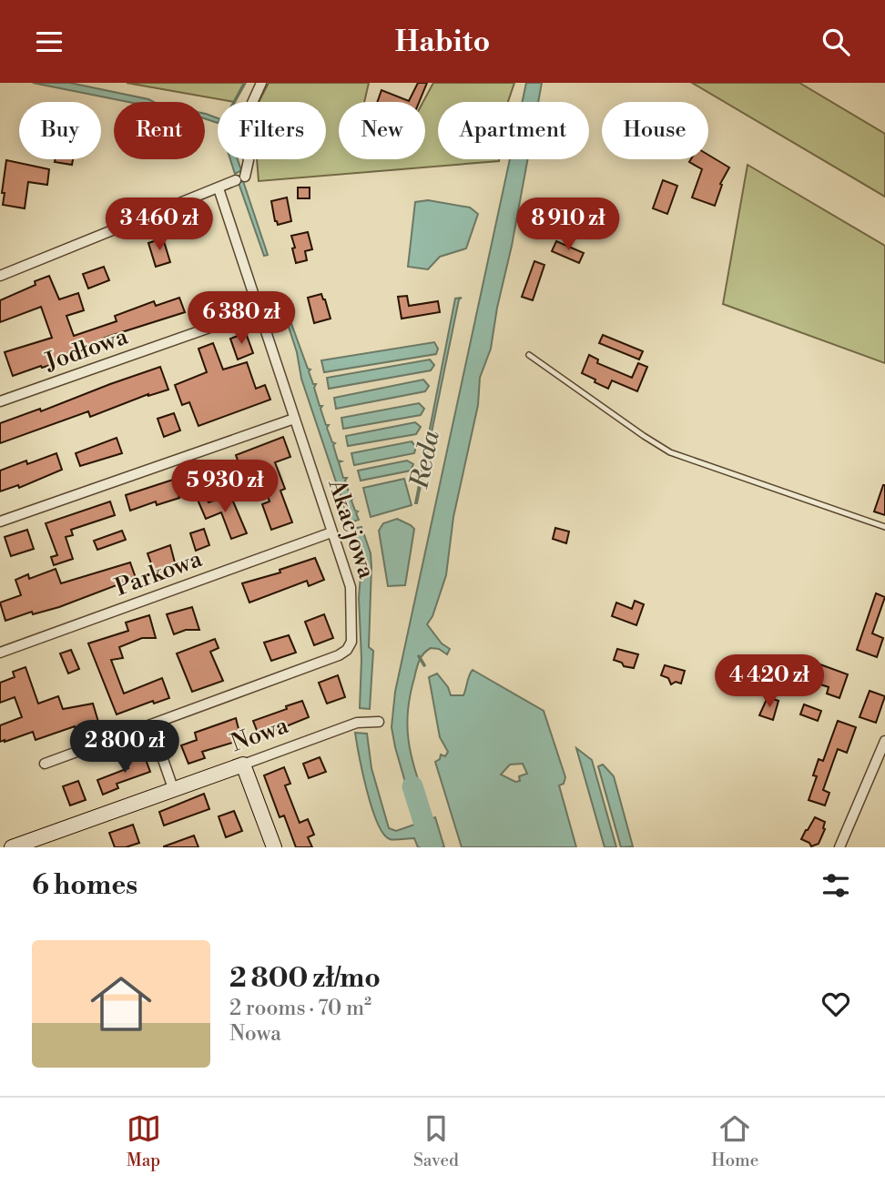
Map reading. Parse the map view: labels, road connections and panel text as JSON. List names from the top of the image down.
{
  "streets": {
    "street": [
      "Jodłowa",
      "Akacjowa",
      "Parkowa",
      "Nowa"
    ]
  },
  "crossings": [
    ["Jodłowa", "Akacjowa"],
    ["Akacjowa", "Parkowa"]
  ],
  "water": ["Reda"],
  "page": {
    "header": "Habito",
    "chip": [
      "Buy",
      "Rent",
      "Filters",
      "New",
      "Apartment",
      "House"
    ],
    "price": [
      "3 460 zł",
      "8 910 zł",
      "6 380 zł",
      "5 930 zł",
      "4 420 zł",
      "2 800 zł"
    ],
    "heading": "6 homes",
    "list": [
      {
        "name": "2 800 zł/mo",
        "note": "2 rooms · 70 m² · Nowa"
      }
    ],
    "tabs": ["Map", "Saved", "Home"]
  }
}
